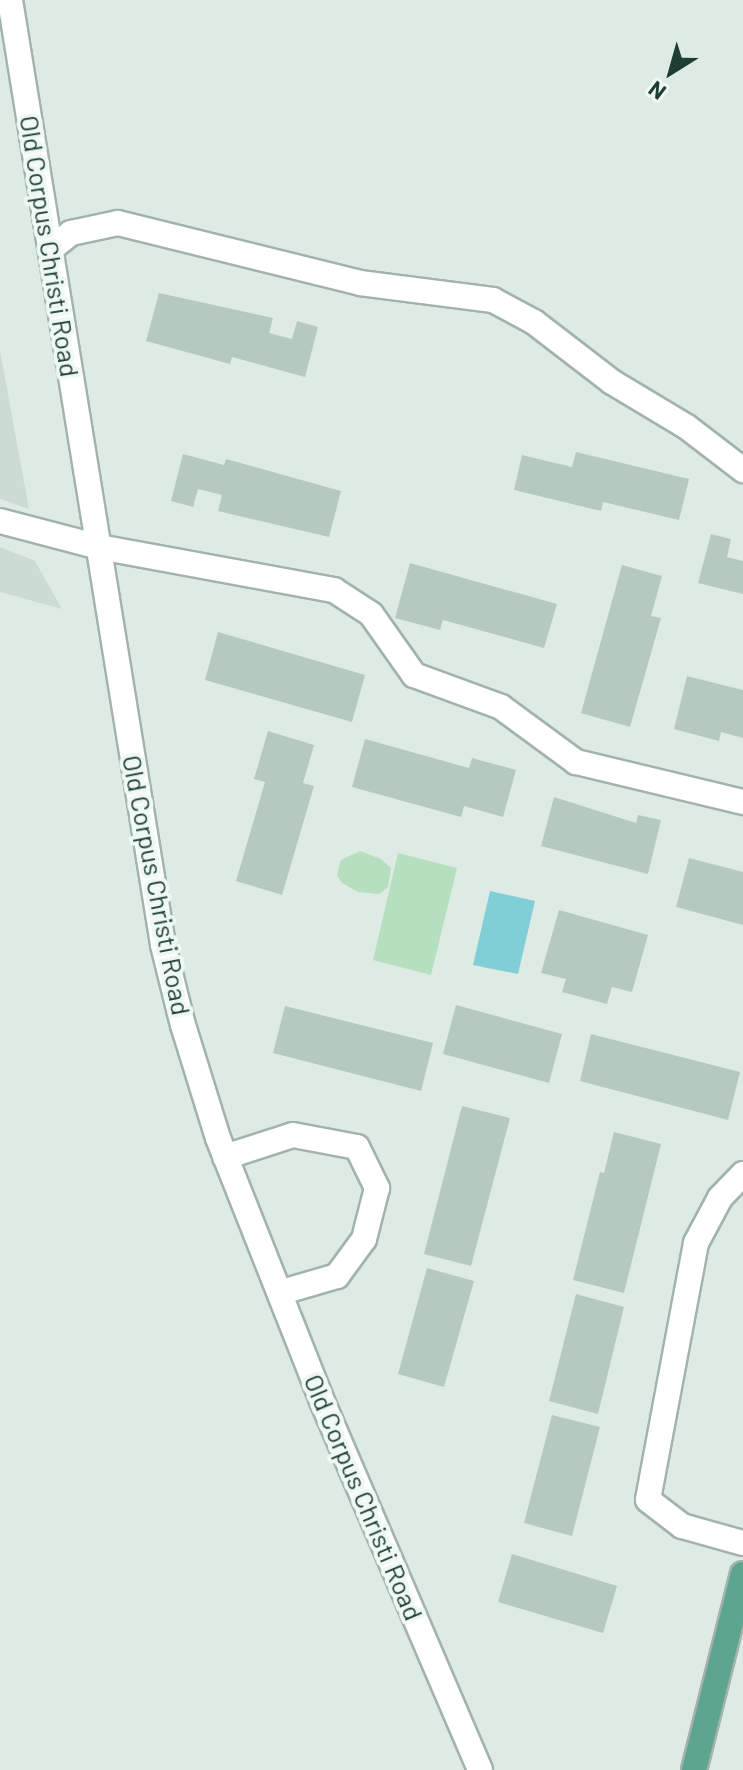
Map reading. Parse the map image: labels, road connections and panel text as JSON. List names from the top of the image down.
{
  "streets": {
    "street": ["Old Corpus Christi Road"]
  },
  "north": "bottom left"
}
